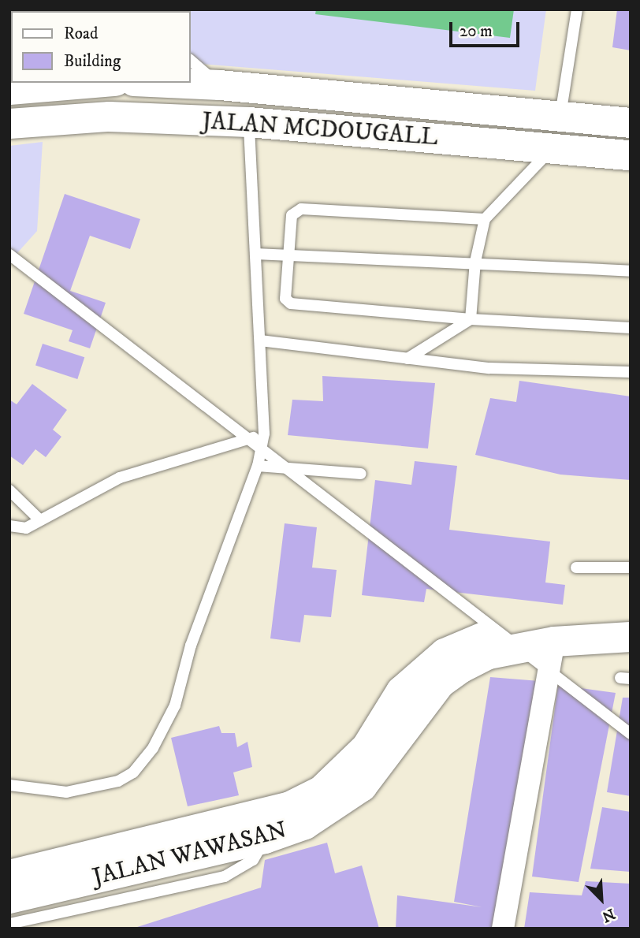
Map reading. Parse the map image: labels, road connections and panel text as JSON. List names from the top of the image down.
{
  "streets": {
    "street": ["JALAN MCDOUGALL", "JALAN WAWASAN"]
  },
  "legend": ["Road", "Building"],
  "scale_bar": "20 m",
  "north": "bottom right"
}
